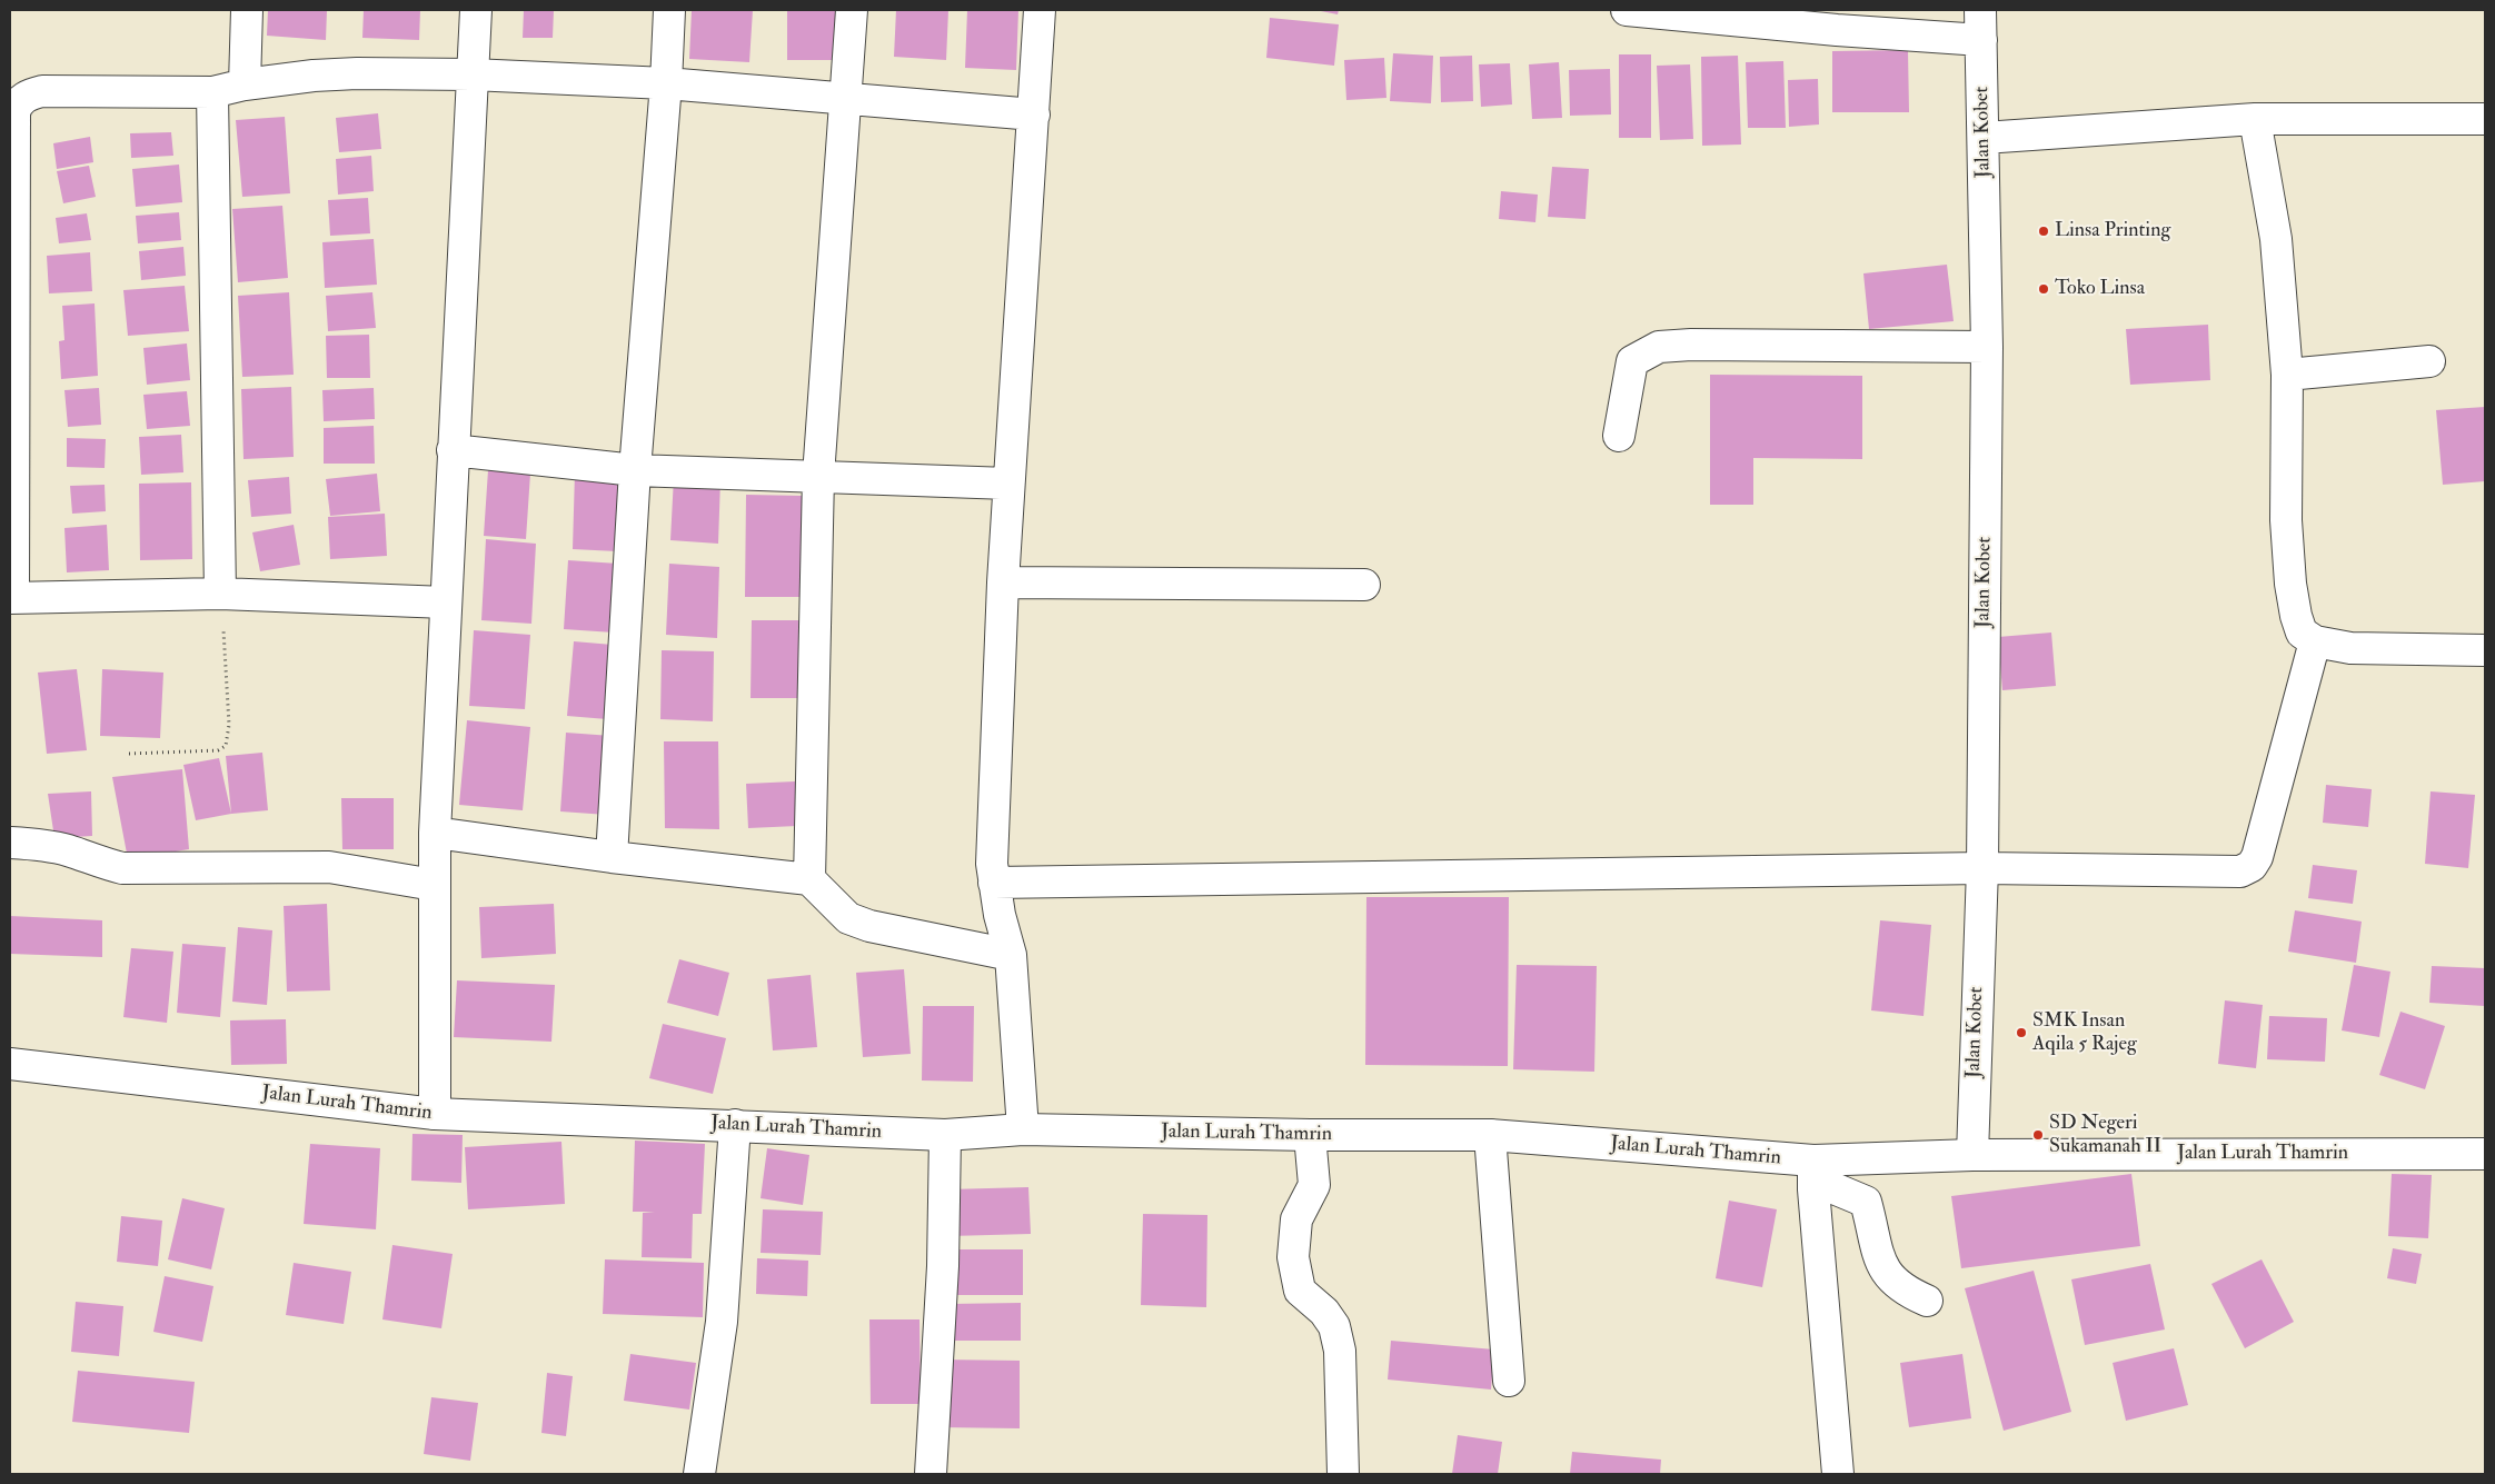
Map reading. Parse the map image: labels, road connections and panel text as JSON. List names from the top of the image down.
{
  "streets": {
    "street": ["Jalan Kobet", "Jalan Lurah Thamrin"]
  },
  "crossings": [
    ["Jalan Kobet", "Jalan Lurah Thamrin"]
  ],
  "places": [
    "Linsa Printing",
    "Toko Linsa",
    "SMK Insan Aqila 5 Rajeg",
    "SD Negeri Sukamanah II"
  ]
}
